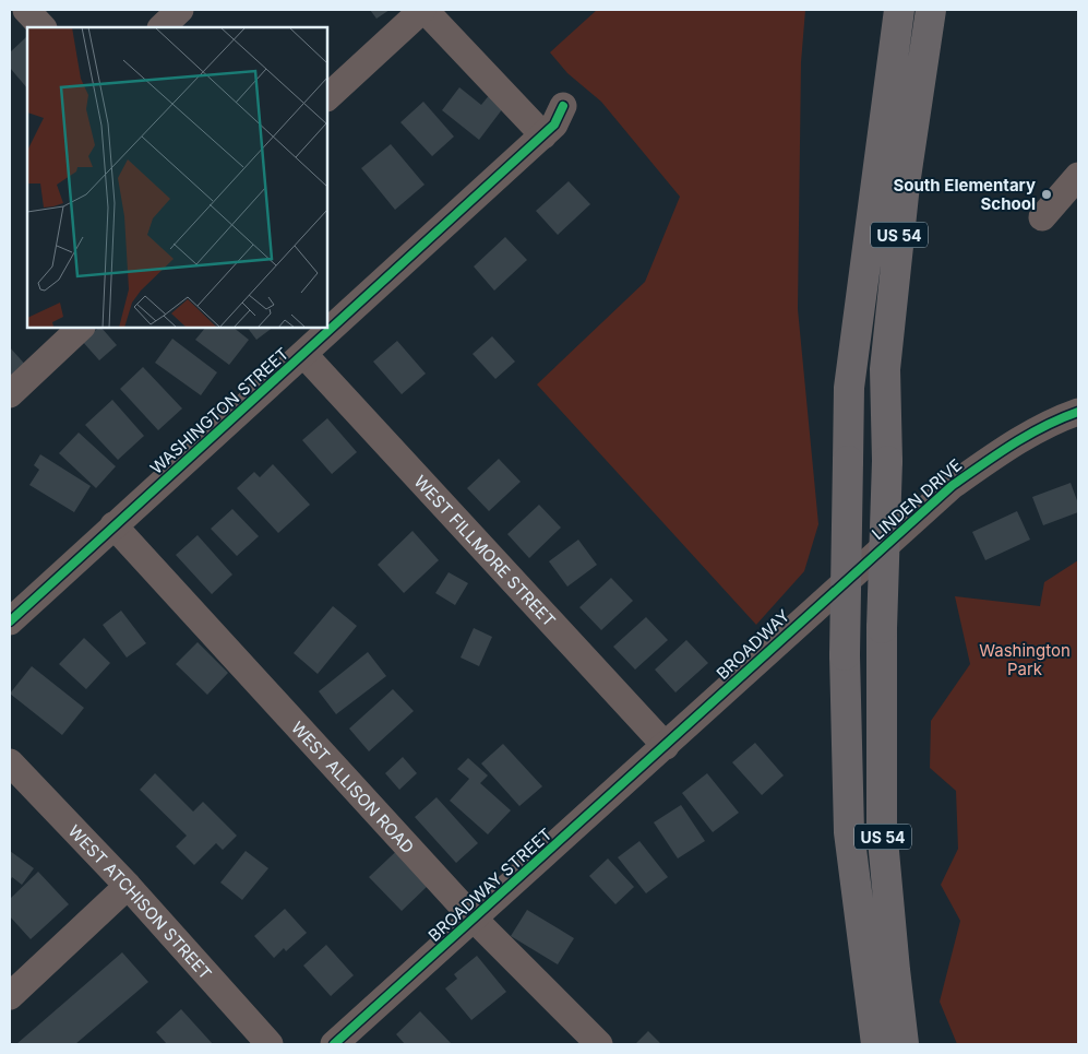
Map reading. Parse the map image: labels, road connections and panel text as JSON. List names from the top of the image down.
{
  "streets": {
    "highway": ["US 54"],
    "street": [
      "WASHINGTON STREET",
      "LINDEN DRIVE",
      "WEST FILLMORE STREET",
      "BROADWAY",
      "WEST ALLISON ROAD",
      "BROADWAY STREET",
      "WEST ATCHISON STREET"
    ]
  },
  "crossings": [
    ["WASHINGTON STREET", "WEST FILLMORE STREET"],
    ["WASHINGTON STREET", "WEST ALLISON ROAD"],
    ["LINDEN DRIVE", "BROADWAY"],
    ["WEST FILLMORE STREET", "BROADWAY"],
    ["WEST FILLMORE STREET", "BROADWAY STREET"],
    ["BROADWAY", "BROADWAY STREET"],
    ["WEST ALLISON ROAD", "BROADWAY STREET"]
  ],
  "parks": ["Washington Park"],
  "places": ["South Elementary School"]
}
